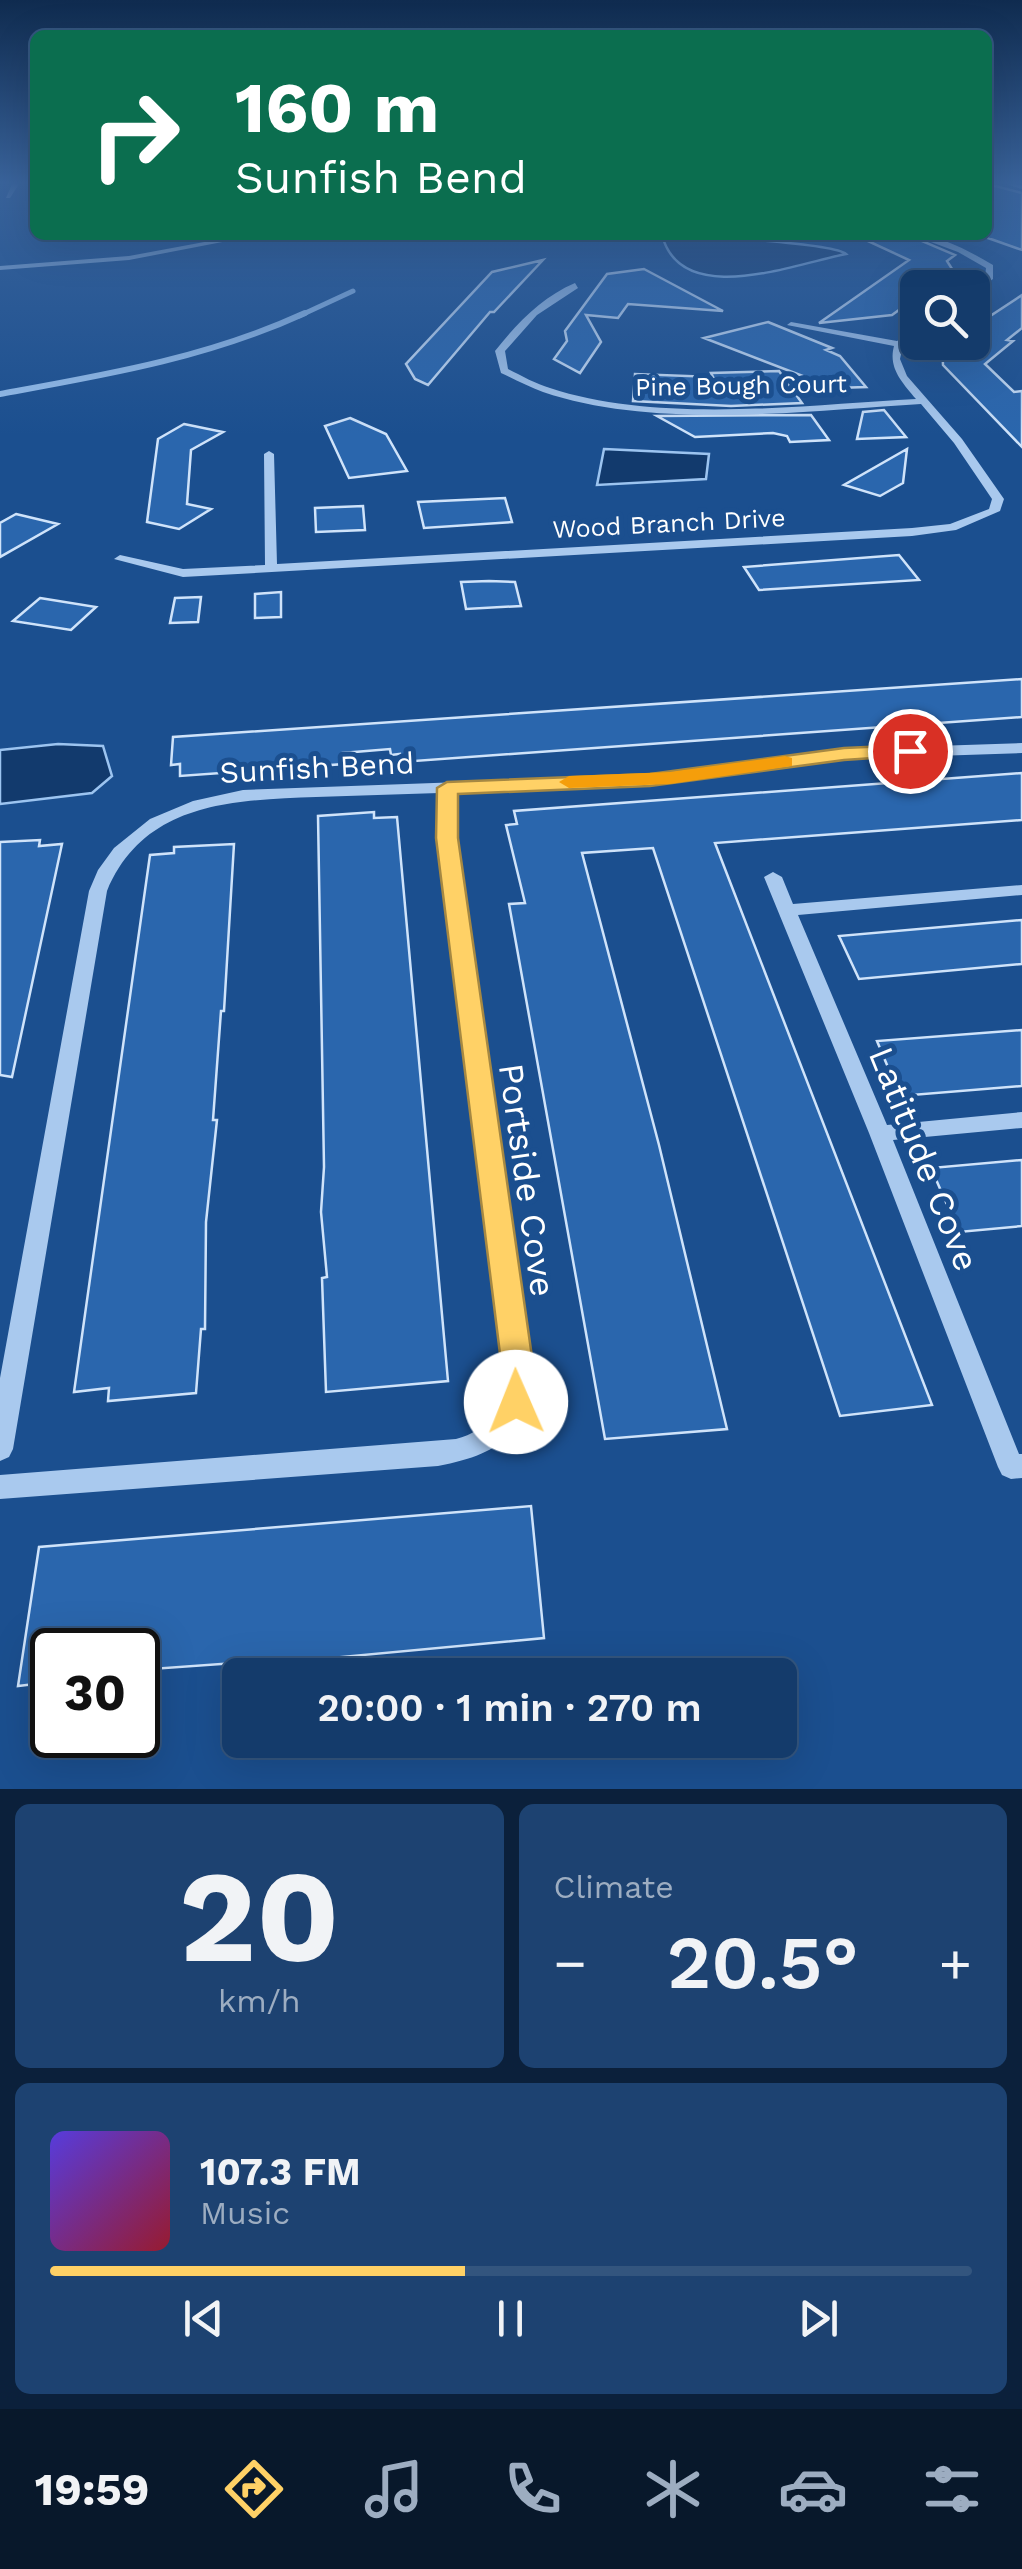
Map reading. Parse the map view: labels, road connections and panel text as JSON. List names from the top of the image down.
{
  "streets": {
    "street": [
      "Pine Bough Court",
      "Wood Branch Drive",
      "Sunfish Bend",
      "Latitude Cove",
      "Portside Cove"
    ]
  },
  "crossings": [
    ["Pine Bough Court", "Wood Branch Drive"],
    ["Sunfish Bend", "Portside Cove"]
  ],
  "page": {
    "turn": ["160 m", "Sunfish Bend"],
    "limit": "30",
    "trip": "20:00 · 1 min · 270 m",
    "tile": [
      ["20", "km/h"],
      "Climate"
    ],
    "heat": ["−", "20.5°", "+"],
    "song": ["107.3 FM", "Music"],
    "tabs": "19:59"
  }
}
